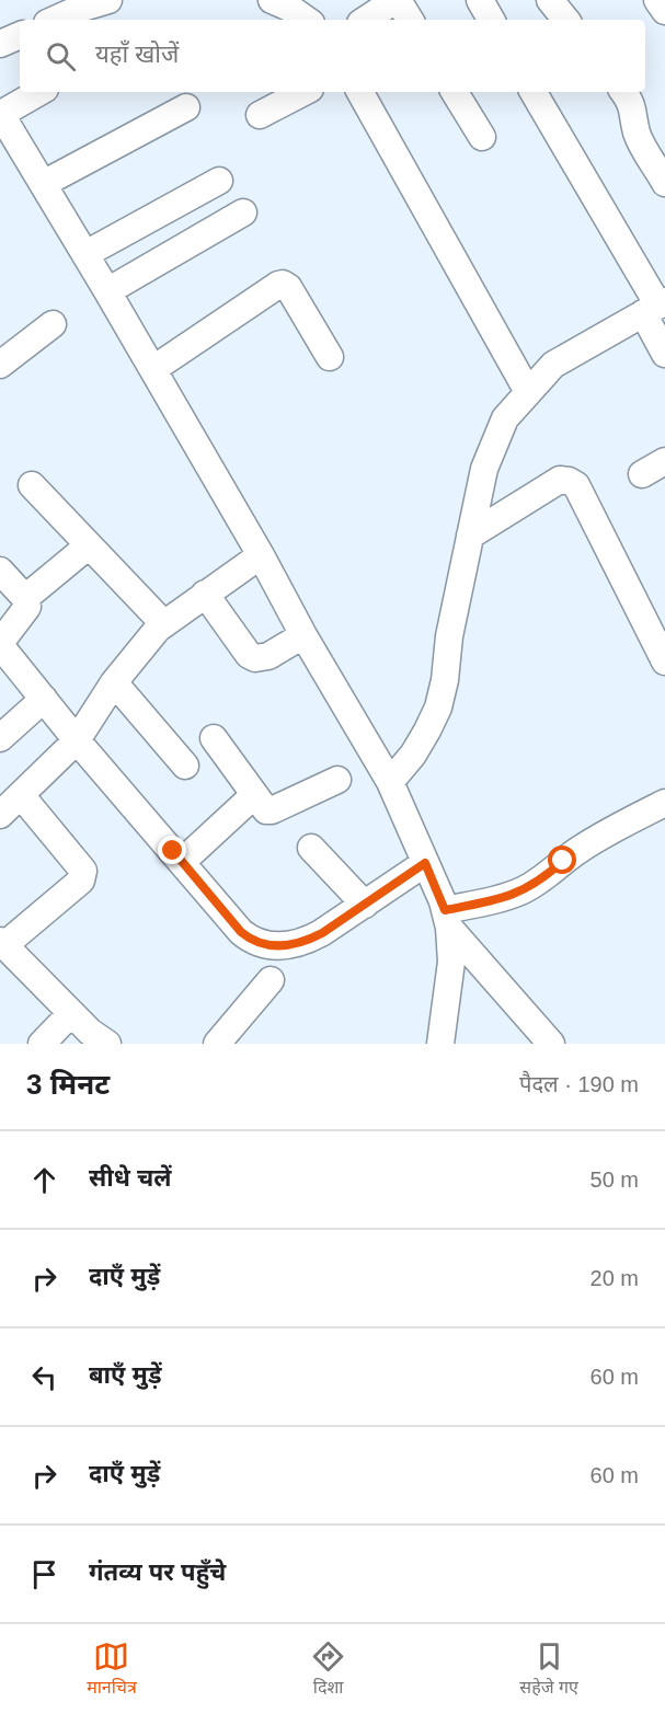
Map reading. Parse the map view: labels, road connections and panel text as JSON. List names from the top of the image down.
{
  "page": {
    "search": "यहाँ खोजें",
    "heading": ["3 मिनट", "पैदल · 190 m"],
    "list": [
      ["सीधे चलें", "50 m"],
      ["दाएँ मुड़ें", "20 m"],
      ["बाएँ मुड़ें", "60 m"],
      ["दाएँ मुड़ें", "60 m"],
      "गंतव्य पर पहुँचे"
    ],
    "nav": ["मानचित्र", "दिशा", "सहेजे गए"]
  }
}
